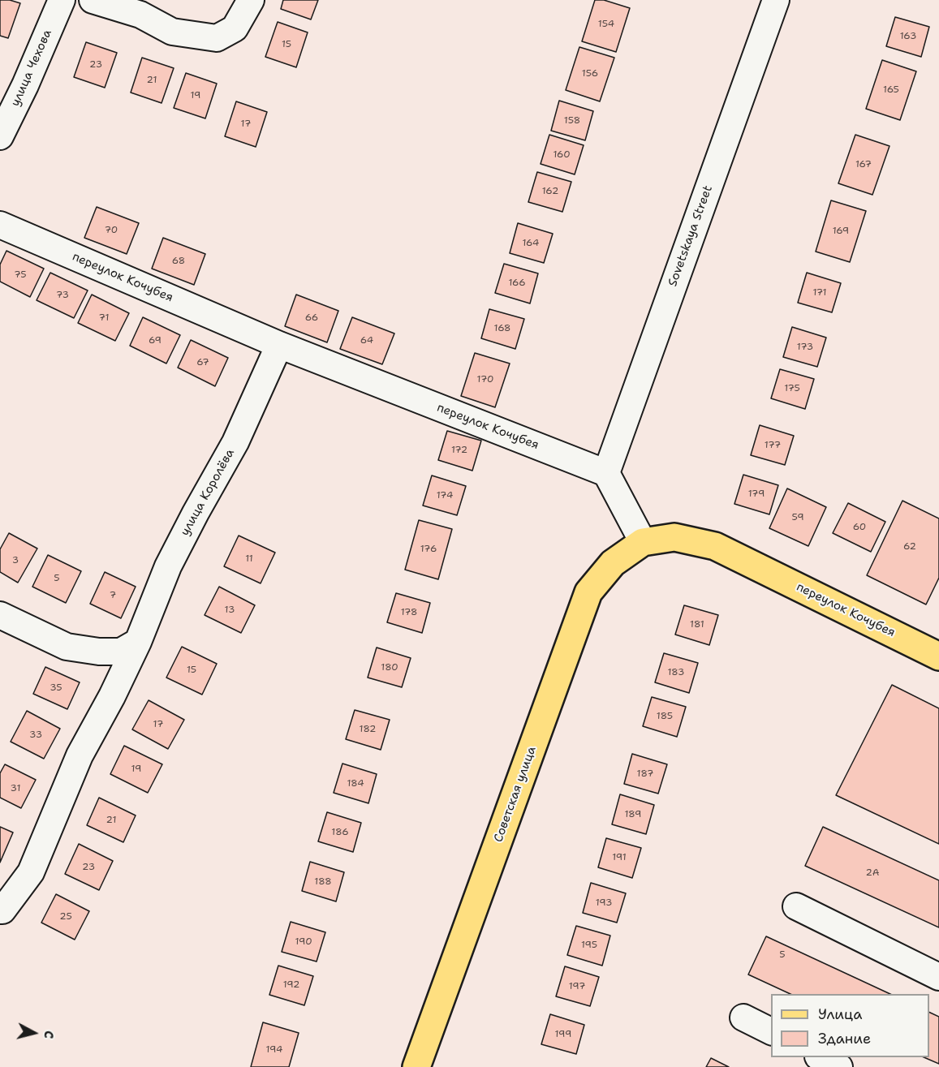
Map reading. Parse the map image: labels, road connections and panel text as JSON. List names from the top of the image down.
{
  "streets": {
    "main road": ["переулок Кочубея", "Советская улица"],
    "street": ["улица Чехова", "Sovetskaya Street", "улица Королёва"]
  },
  "crossings": [
    ["Sovetskaya Street", "переулок Кочубея"],
    ["переулок Кочубея", "улица Королёва"],
    ["переулок Кочубея", "Советская улица"]
  ],
  "house_numbers": [
    "154",
    "163",
    "15",
    "23",
    "156",
    "21",
    "165",
    "19",
    "158",
    "17",
    "160",
    "167",
    "162",
    "70",
    "169",
    "164",
    "68",
    "75",
    "166",
    "171",
    "73",
    "71",
    "66",
    "168",
    "69",
    "64",
    "173",
    "67",
    "170",
    "175",
    "177",
    "172",
    "179",
    "174",
    "59",
    "60",
    "62",
    "176",
    "11",
    "3",
    "5",
    "7",
    "13",
    "178",
    "181",
    "180",
    "15",
    "183",
    "35",
    "185",
    "17",
    "182",
    "33",
    "19",
    "187",
    "184",
    "31",
    "189",
    "21",
    "186",
    "191",
    "23",
    "2А",
    "188",
    "193",
    "25",
    "190",
    "195",
    "5",
    "192",
    "197",
    "199",
    "194"
  ],
  "legend": ["Улица", "Здание"],
  "north": "right"
}
